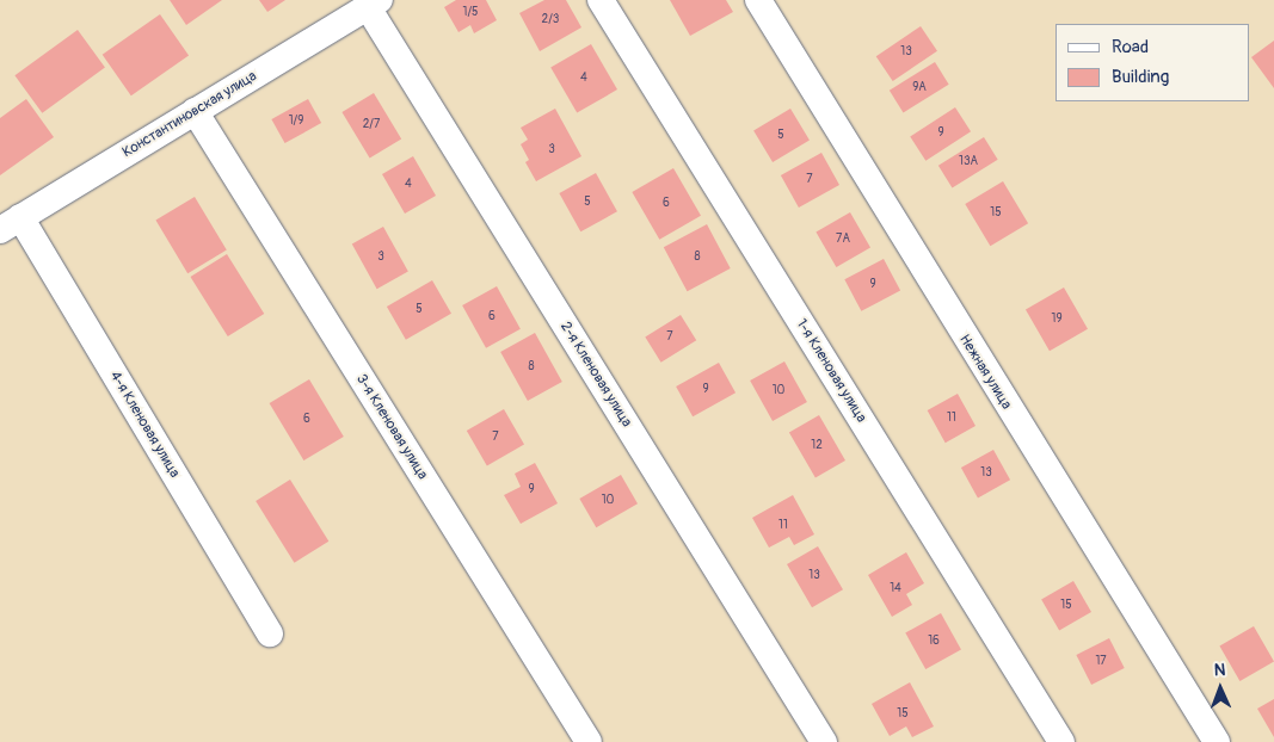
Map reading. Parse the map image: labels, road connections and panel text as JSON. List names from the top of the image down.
{
  "streets": {
    "street": [
      "Константиновская улица",
      "1-я Кленовая улица",
      "Нежная улица",
      "2-я Кленовая улица",
      "4-я Кленовая улица",
      "3-я Кленовая улица"
    ]
  },
  "crossings": [
    ["Константиновская улица", "2-я Кленовая улица"],
    ["Константиновская улица", "4-я Кленовая улица"],
    ["Константиновская улица", "3-я Кленовая улица"]
  ],
  "house_numbers": [
    "1/5",
    "2/3",
    "13",
    "4",
    "9А",
    "1/9",
    "2/7",
    "9",
    "5",
    "3",
    "13А",
    "7",
    "4",
    "5",
    "6",
    "15",
    "7А",
    "3",
    "8",
    "9",
    "5",
    "6",
    "19",
    "7",
    "8",
    "9",
    "10",
    "11",
    "6",
    "7",
    "12",
    "13",
    "9",
    "10",
    "11",
    "13",
    "14",
    "15",
    "16",
    "17",
    "15"
  ],
  "legend": ["Road", "Building"],
  "north": "top"
}
